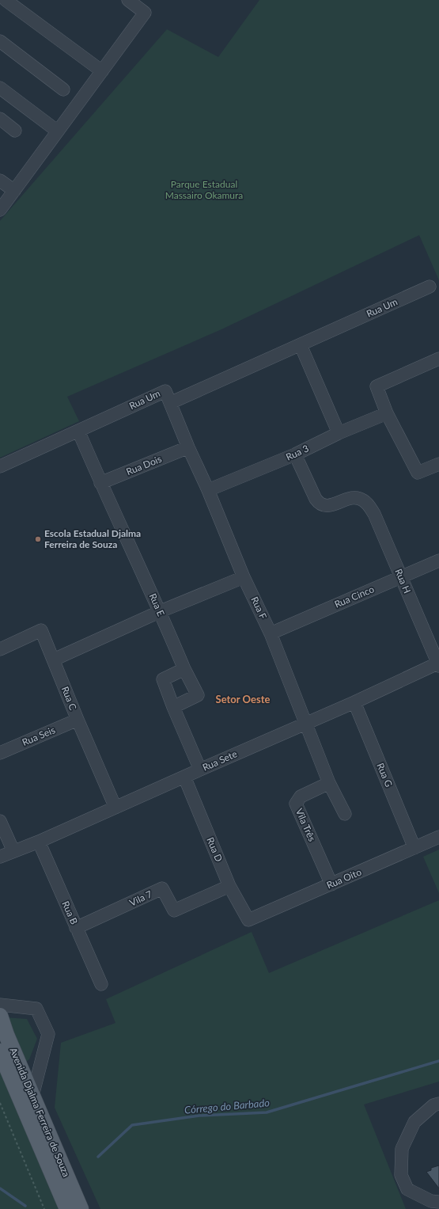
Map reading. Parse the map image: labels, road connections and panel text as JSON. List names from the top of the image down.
{
  "streets": {
    "main road": ["Avenida Djalma Ferreira de Souza"],
    "street": [
      "Rua Um",
      "Rua 3",
      "Rua Dois",
      "Rua H",
      "Rua Cinco",
      "Rua E",
      "Rua F",
      "Rua C",
      "Rua Seis",
      "Rua Sete",
      "Rua G",
      "Vila Três",
      "Rua D",
      "Rua Oito",
      "Vila 7",
      "Rua B"
    ]
  },
  "crossings": [
    ["Rua Um", "Rua E"],
    ["Rua Um", "Rua F"],
    ["Rua 3", "Rua H"],
    ["Rua 3", "Rua F"],
    ["Rua Dois", "Rua E"],
    ["Rua Dois", "Rua F"],
    ["Rua H", "Rua Cinco"],
    ["Rua H", "Rua Sete"],
    ["Rua Cinco", "Rua F"],
    ["Rua F", "Rua Sete"],
    ["Rua F", "Vila Três"],
    ["Rua C", "Rua Seis"],
    ["Rua C", "Rua Sete"],
    ["Rua Sete", "Rua G"],
    ["Rua Sete", "Rua D"],
    ["Rua Sete", "Rua B"],
    ["Rua G", "Rua Oito"],
    ["Vila Três", "Rua Oito"],
    ["Rua D", "Rua Oito"],
    ["Rua D", "Vila 7"],
    ["Vila 7", "Rua B"]
  ],
  "districts": ["Setor Oeste"],
  "water": ["Córrego do Barbado"],
  "parks": ["Parque Estadual Massairo Okamura"],
  "places": ["Escola Estadual Djalma Ferreira de Souza"]
}
